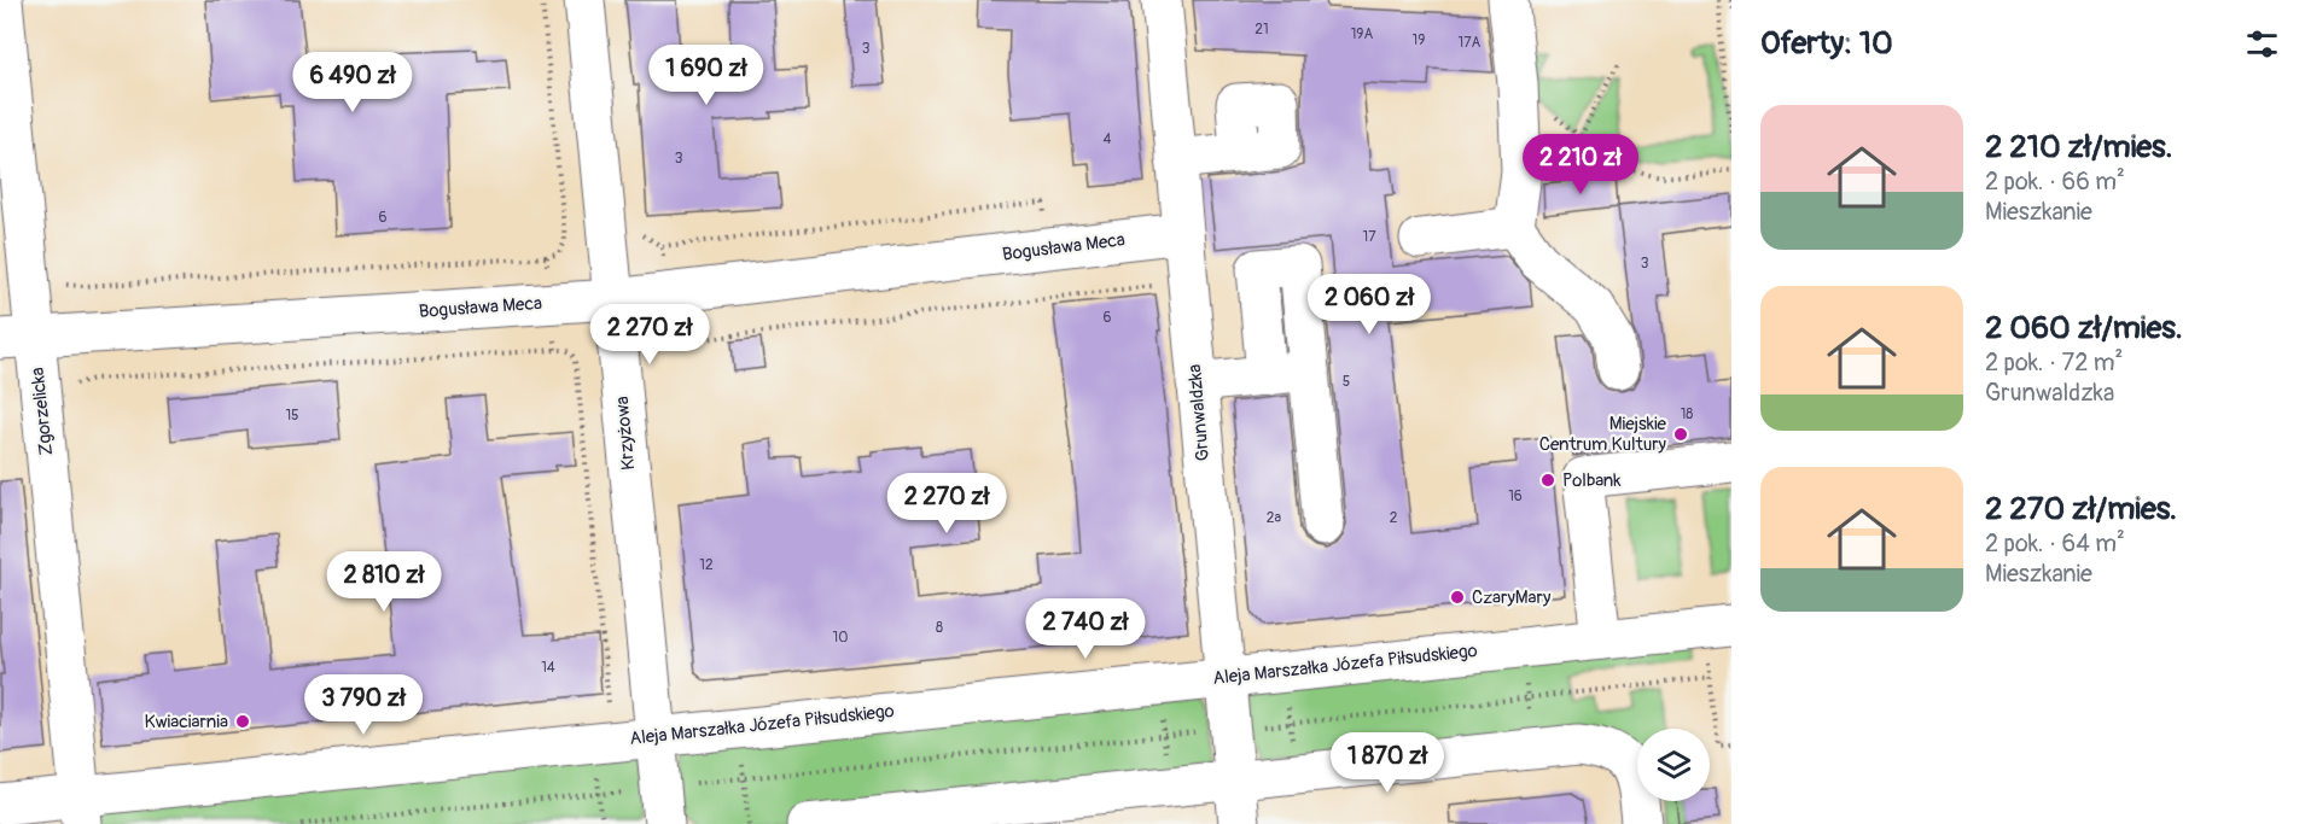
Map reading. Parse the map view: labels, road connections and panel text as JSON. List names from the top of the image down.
{
  "streets": {
    "street": [
      "Bogusława Meca",
      "Zgorzelicka",
      "Grunwaldzka",
      "Krzyżowa",
      "Aleja Marszałka Józefa Piłsudskiego"
    ]
  },
  "crossings": [
    ["Bogusława Meca", "Zgorzelicka"],
    ["Bogusława Meca", "Grunwaldzka"],
    ["Bogusława Meca", "Krzyżowa"],
    ["Zgorzelicka", "Aleja Marszałka Józefa Piłsudskiego"],
    ["Grunwaldzka", "Aleja Marszałka Józefa Piłsudskiego"],
    ["Krzyżowa", "Aleja Marszałka Józefa Piłsudskiego"]
  ],
  "places": [
    "Miejskie Centrum Kultury",
    "Polbank",
    "CzaryMary",
    "Kwiaciarnia"
  ],
  "house_numbers": [
    "21",
    "19A",
    "19",
    "17A",
    "3",
    "4",
    "3",
    "6",
    "17",
    "3",
    "6",
    "5",
    "18",
    "15",
    "16",
    "2a",
    "2",
    "12",
    "8",
    "10",
    "14"
  ],
  "page": {
    "heading": "Oferty: 10",
    "price": [
      "1 690 zł",
      "6 490 zł",
      "2 210 zł",
      "2 060 zł",
      "2 270 zł",
      "2 270 zł",
      "2 810 zł",
      "2 740 zł",
      "3 790 zł",
      "1 870 zł"
    ],
    "list": [
      {
        "name": "2 210 zł/mies.",
        "note": "2 pok. · 66 m² · Mieszkanie"
      },
      {
        "name": "2 060 zł/mies.",
        "note": "2 pok. · 72 m² · Grunwaldzka"
      },
      {
        "name": "2 270 zł/mies.",
        "note": "2 pok. · 64 m² · Mieszkanie"
      }
    ]
  }
}
